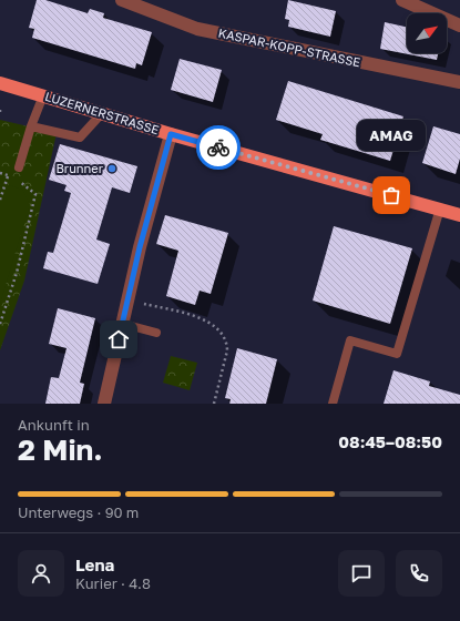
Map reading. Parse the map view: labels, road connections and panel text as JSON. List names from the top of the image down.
{
  "streets": {
    "main road": ["LUZERNERSTRASSE"],
    "street": ["KASPAR-KOPP-STRASSE"]
  },
  "places": ["Brunner", "AMAG"],
  "north": "top right",
  "page": {
    "bubble": "AMAG",
    "heading": ["2 Min.", "Ankunft in", "08:45–08:50"],
    "panel": ["Lena", "Kurier · 4.8"],
    "bar": "Unterwegs · 90 m"
  }
}
